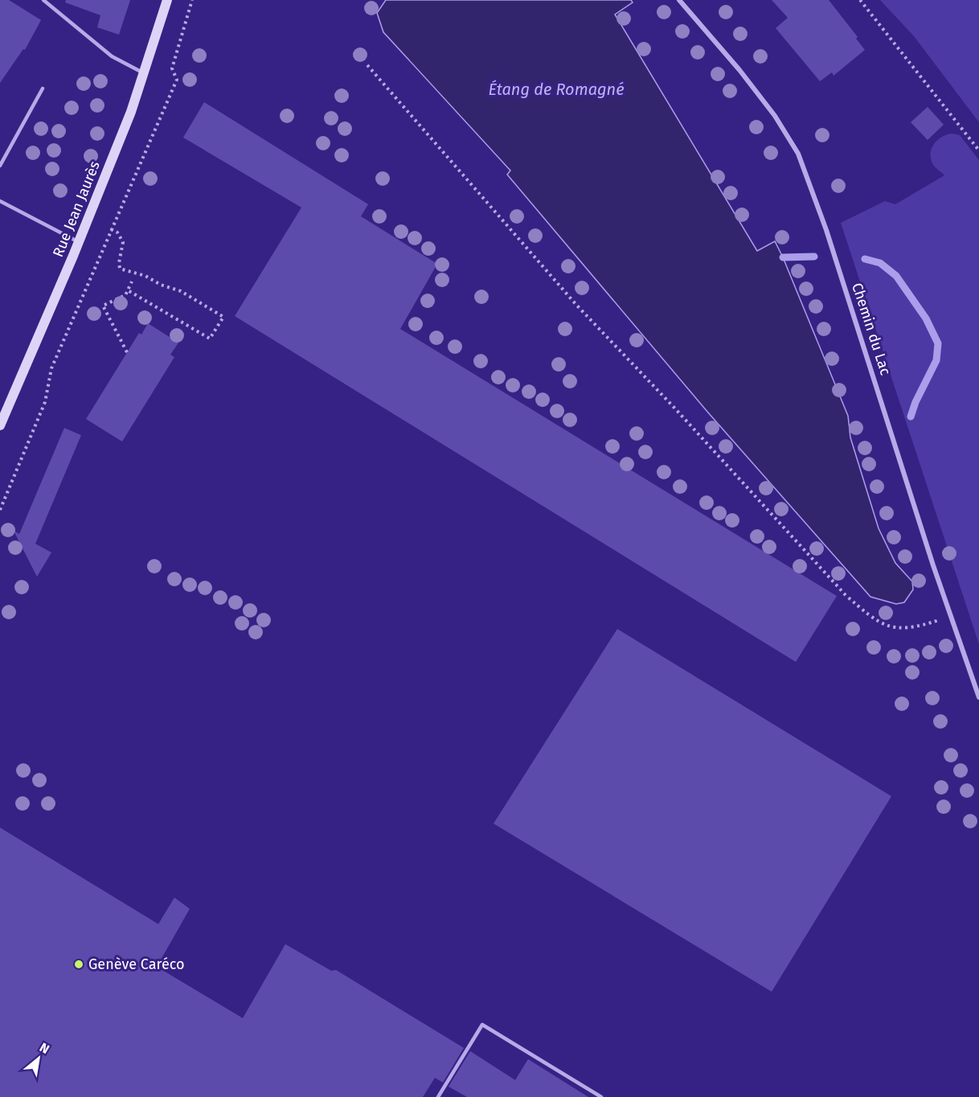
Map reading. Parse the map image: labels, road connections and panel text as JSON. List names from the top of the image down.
{
  "streets": {
    "street": ["Rue Jean Jaurès", "Chemin du Lac"]
  },
  "water": ["Étang de Romagné"],
  "places": ["Genève Caréco"],
  "north": "top right"
}
